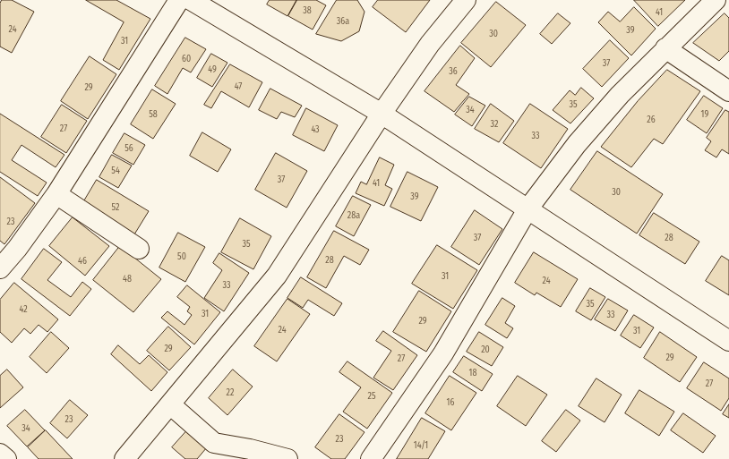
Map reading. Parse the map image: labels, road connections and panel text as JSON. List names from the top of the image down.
{
  "house_numbers": [
    "38",
    "41",
    "36а",
    "24",
    "39",
    "30",
    "31",
    "60",
    "37",
    "49",
    "36",
    "47",
    "29",
    "35",
    "34",
    "58",
    "19",
    "26",
    "32",
    "27",
    "43",
    "33",
    "56",
    "54",
    "37",
    "41",
    "30",
    "39",
    "52",
    "28a",
    "23",
    "37",
    "28",
    "35",
    "50",
    "28",
    "46",
    "31",
    "48",
    "24",
    "33",
    "35",
    "42",
    "31",
    "33",
    "29",
    "24",
    "31",
    "29",
    "20",
    "29",
    "27",
    "18",
    "27",
    "22",
    "25",
    "16",
    "23",
    "34",
    "23",
    "14/1"
  ]
}
